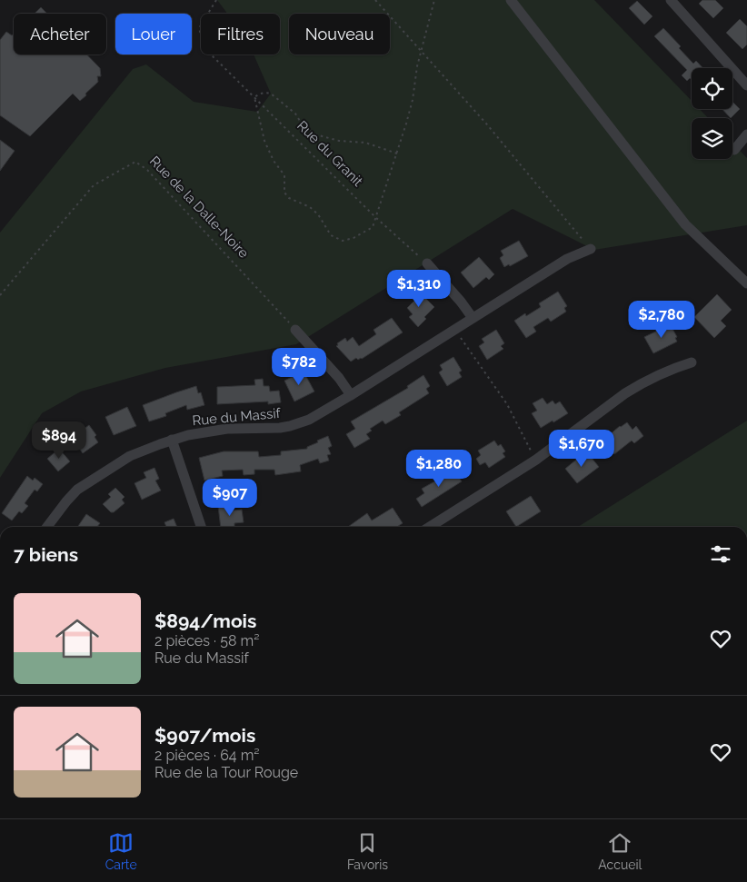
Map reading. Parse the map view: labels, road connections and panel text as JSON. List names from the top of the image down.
{
  "streets": {
    "street": ["Rue du Massif"],
    "path": ["Rue du Granit", "Rue de la Dalle-Noire"]
  },
  "page": {
    "chip": [
      "Acheter",
      "Louer",
      "Filtres",
      "Nouveau"
    ],
    "price": [
      "$1,310",
      "$2,780",
      "$782",
      "$894",
      "$1,670",
      "$1,280",
      "$907"
    ],
    "heading": "7 biens",
    "list": [
      {
        "name": "$894/mois",
        "note": "2 pièces · 58 m² · Rue du Massif"
      },
      {
        "name": "$907/mois",
        "note": "2 pièces · 64 m² · Rue de la Tour Rouge"
      }
    ],
    "tabs": ["Carte", "Favoris", "Accueil"]
  }
}
